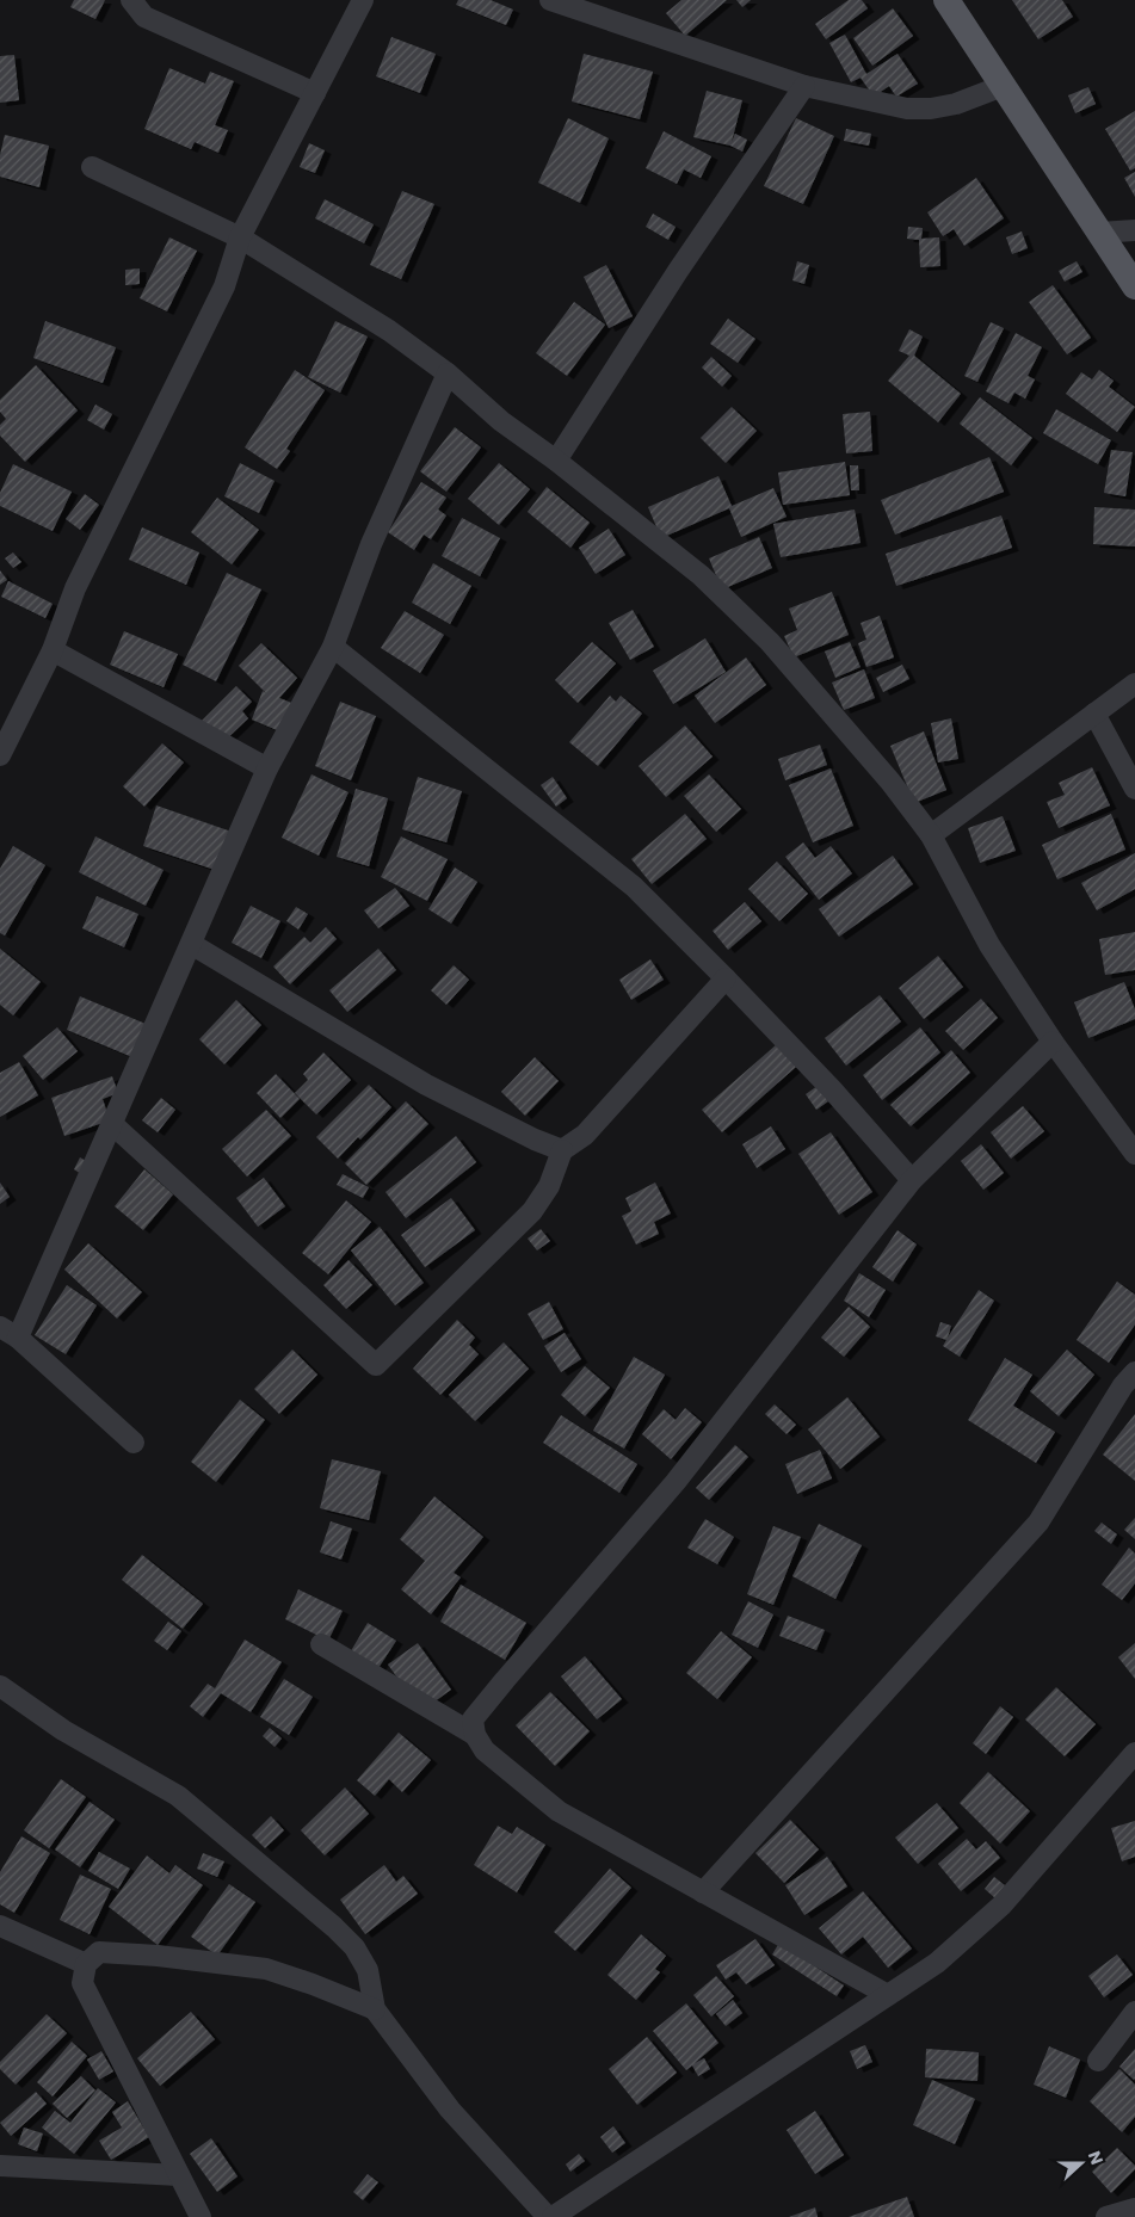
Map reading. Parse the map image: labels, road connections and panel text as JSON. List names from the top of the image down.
{
  "north": "right"
}
